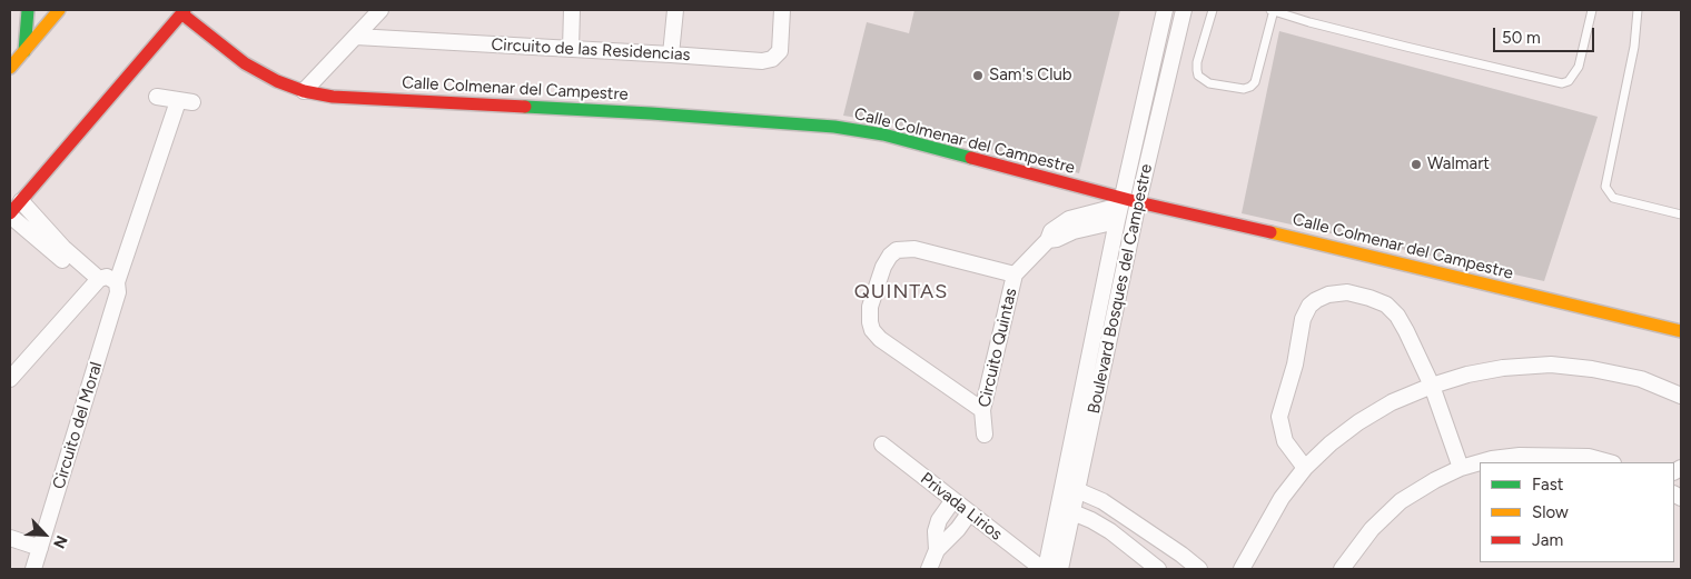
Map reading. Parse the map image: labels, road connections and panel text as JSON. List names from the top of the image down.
{
  "streets": {
    "street": [
      "Circuito de las Residencias",
      "Calle Colmenar del Campestre",
      "Boulevard Bosques del Campestre",
      "Circuito Quintas",
      "Circuito del Moral",
      "Privada Lirios"
    ]
  },
  "crossings": [
    ["Calle Colmenar del Campestre", "Boulevard Bosques del Campestre"],
    ["Calle Colmenar del Campestre", "Circuito Quintas"],
    ["Boulevard Bosques del Campestre", "Circuito Quintas"],
    ["Boulevard Bosques del Campestre", "Privada Lirios"]
  ],
  "districts": ["QUINTAS"],
  "places": ["Sam's Club", "Walmart"],
  "legend": ["Fast", "Slow", "Jam"],
  "scale_bar": "50 m",
  "north": "bottom right"
}
